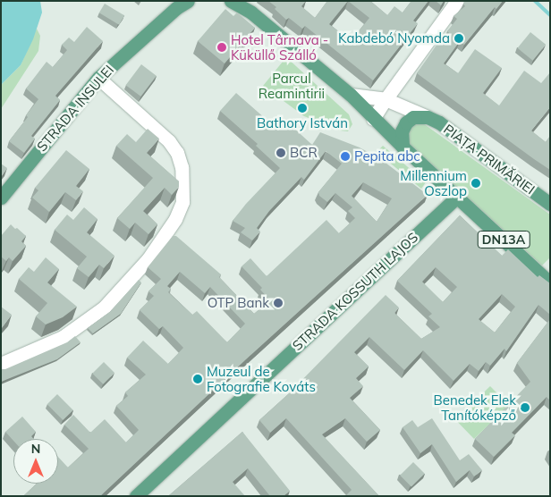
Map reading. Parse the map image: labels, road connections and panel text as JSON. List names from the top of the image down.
{
  "streets": {
    "main road": [
      "STRADA INSULEI",
      "PIAȚA PRIMĂRIEI",
      "DN13A",
      "STRADA KOSSUTH LAJOS"
    ]
  },
  "crossings": [
    ["PIAȚA PRIMĂRIEI", "DN13A"],
    ["DN13A", "STRADA KOSSUTH LAJOS"]
  ],
  "parks": ["Parcul Reamintirii"],
  "places": [
    "Kabdebó Nyomda",
    "Hotel Târnava - Küküllő Szálló",
    "Bathory István",
    "BCR",
    "Pepita abc",
    "Millennium Oszlop",
    "OTP Bank",
    "Muzeul de Fotografie Kováts",
    "Benedek Elek Tanítóképző"
  ],
  "north": "top"
}
